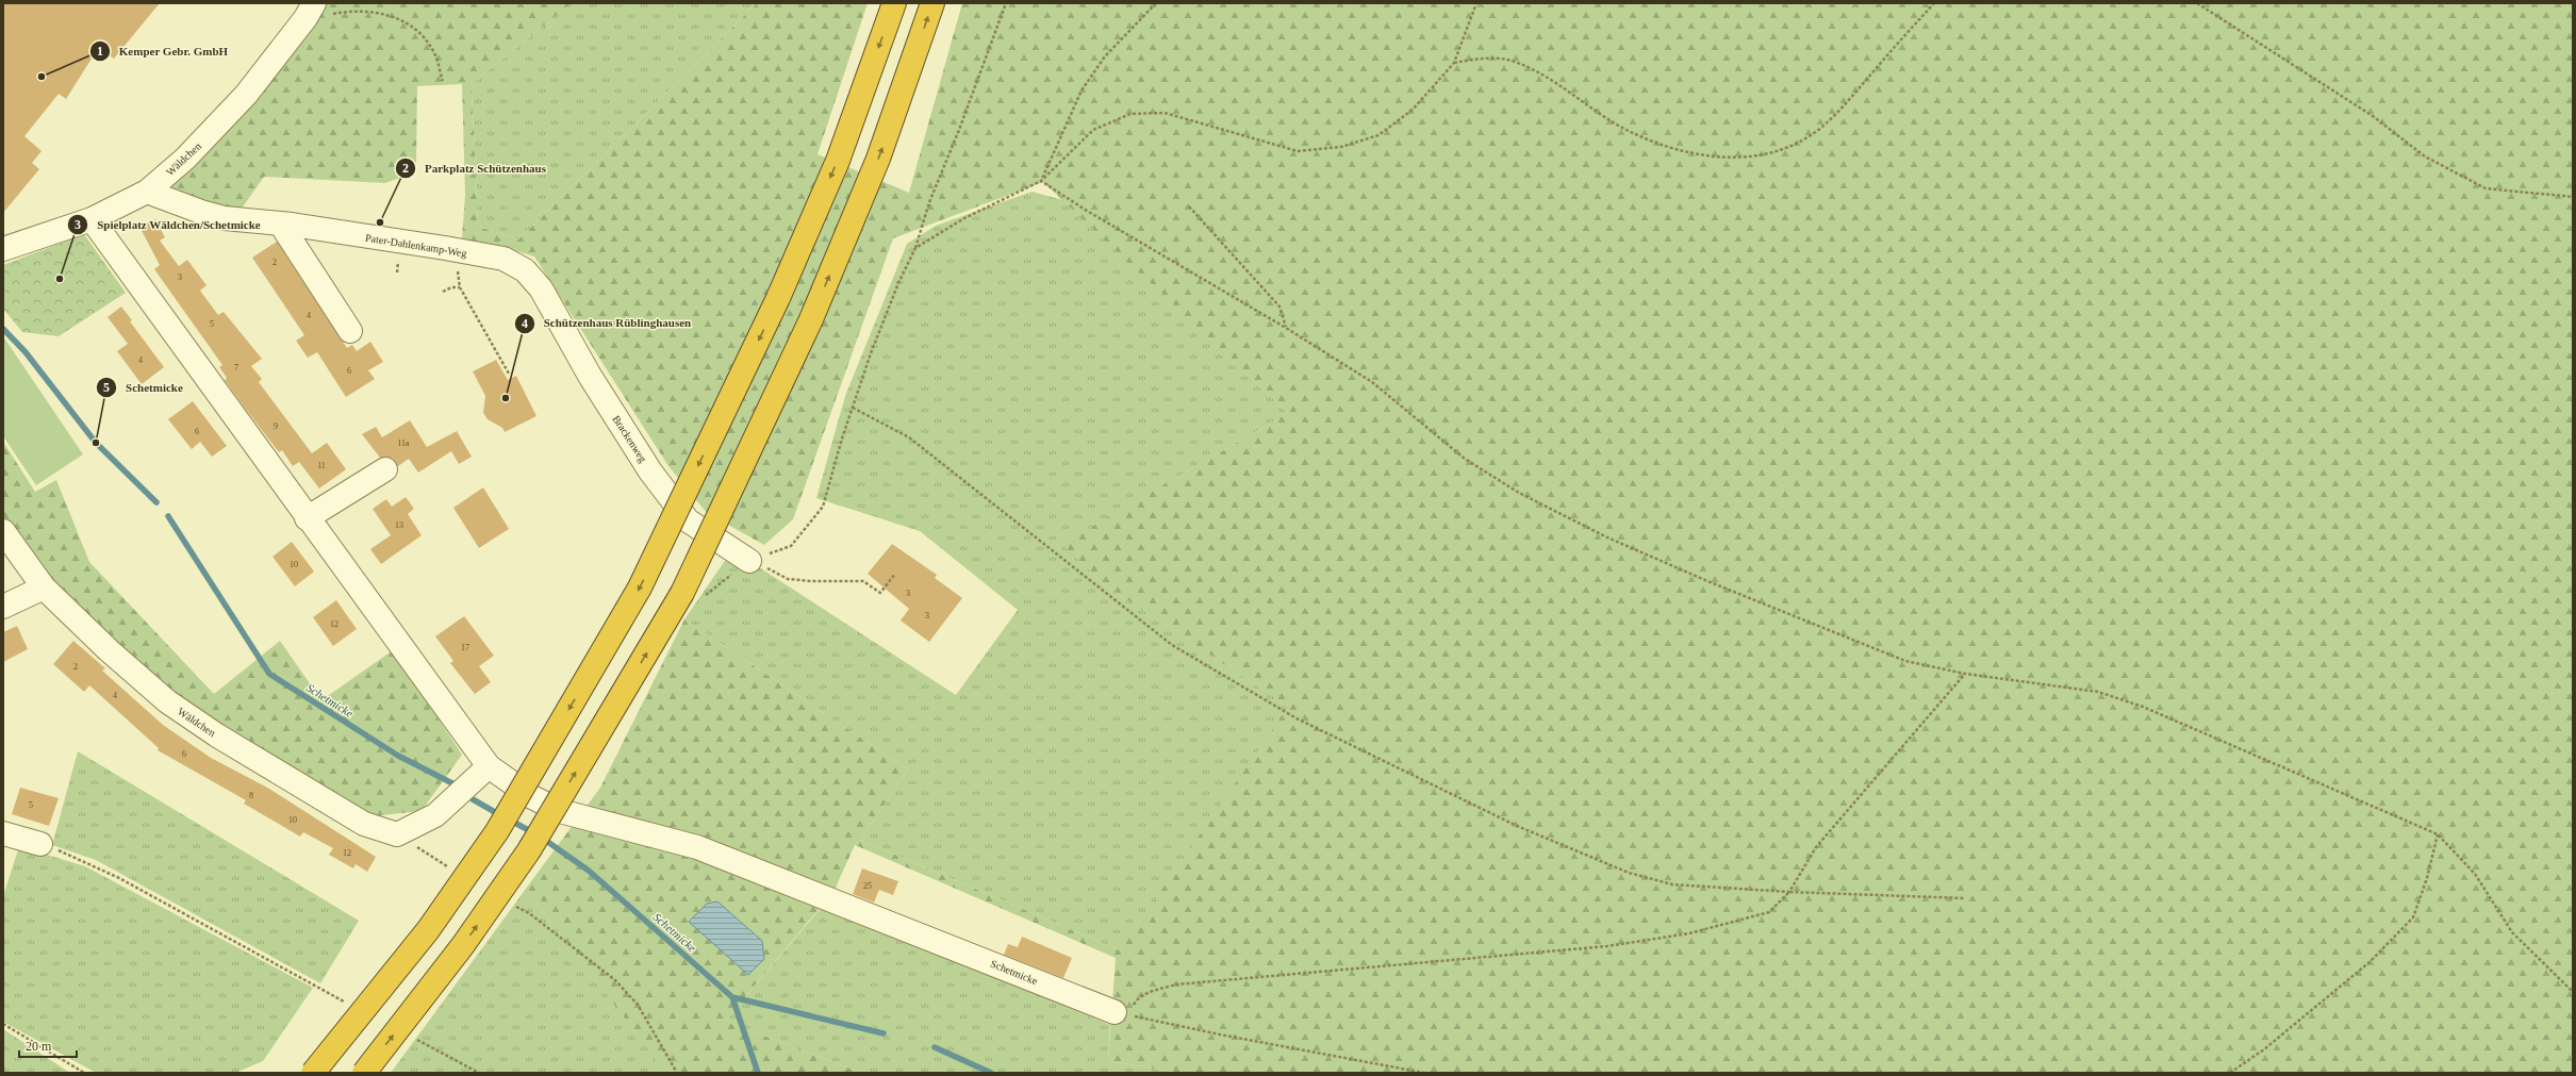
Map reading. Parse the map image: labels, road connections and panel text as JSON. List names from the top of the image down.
{
  "streets": {
    "street": [
      "Wäldchen",
      "Pater-Dahlenkamp-Weg",
      "Brackenweg",
      "Schetmicke"
    ]
  },
  "crossings": [
    ["Wäldchen", "Pater-Dahlenkamp-Weg"],
    ["Wäldchen", "Schetmicke"],
    ["Pater-Dahlenkamp-Weg", "Brackenweg"]
  ],
  "water": ["Schetmicke"],
  "places": [
    "Kemper Gebr. GmbH",
    "Parkplatz Schützenhaus",
    "Spielplatz Wäldchen/Schetmicke",
    "Schützenhaus Rüblinghausen",
    "Schetmicke"
  ],
  "house_numbers": [
    "2",
    "3",
    "4",
    "5",
    "4",
    "7",
    "6",
    "9",
    "6",
    "11a",
    "11",
    "13",
    "10",
    "3",
    "3",
    "12",
    "17",
    "2",
    "4",
    "6",
    "8",
    "5",
    "10",
    "12",
    "25"
  ],
  "scale_bar": "20 m"
}
